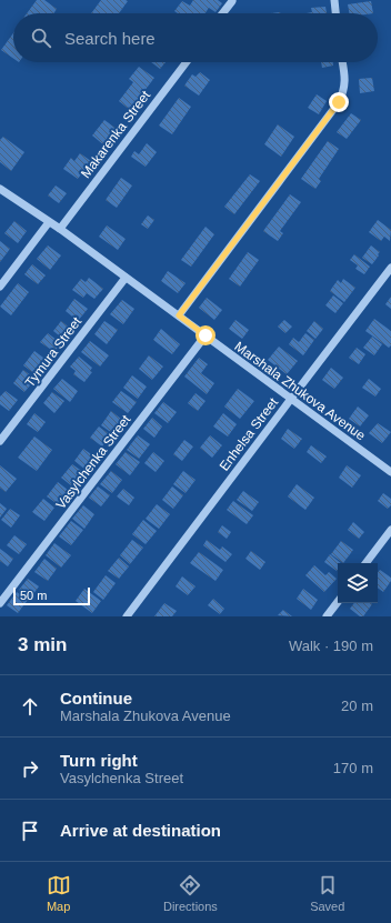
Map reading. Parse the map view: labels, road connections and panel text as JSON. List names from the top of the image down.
{
  "streets": {
    "street": [
      "Makarenka Street",
      "Tymura Street",
      "Marshala Zhukova Avenue",
      "Enhelsa Street",
      "Vasylchenka Street"
    ]
  },
  "crossings": [
    ["Makarenka Street", "Marshala Zhukova Avenue"],
    ["Tymura Street", "Marshala Zhukova Avenue"],
    ["Marshala Zhukova Avenue", "Enhelsa Street"],
    ["Marshala Zhukova Avenue", "Vasylchenka Street"]
  ],
  "scale_bar": "50 m",
  "page": {
    "search": "Search here",
    "scale": "50 m",
    "heading": ["3 min", "Walk · 190 m"],
    "list": [
      ["Continue", "Marshala Zhukova Avenue", "20 m"],
      ["Turn right", "Vasylchenka Street", "170 m"],
      "Arrive at destination"
    ],
    "nav": ["Map", "Directions", "Saved"]
  }
}
